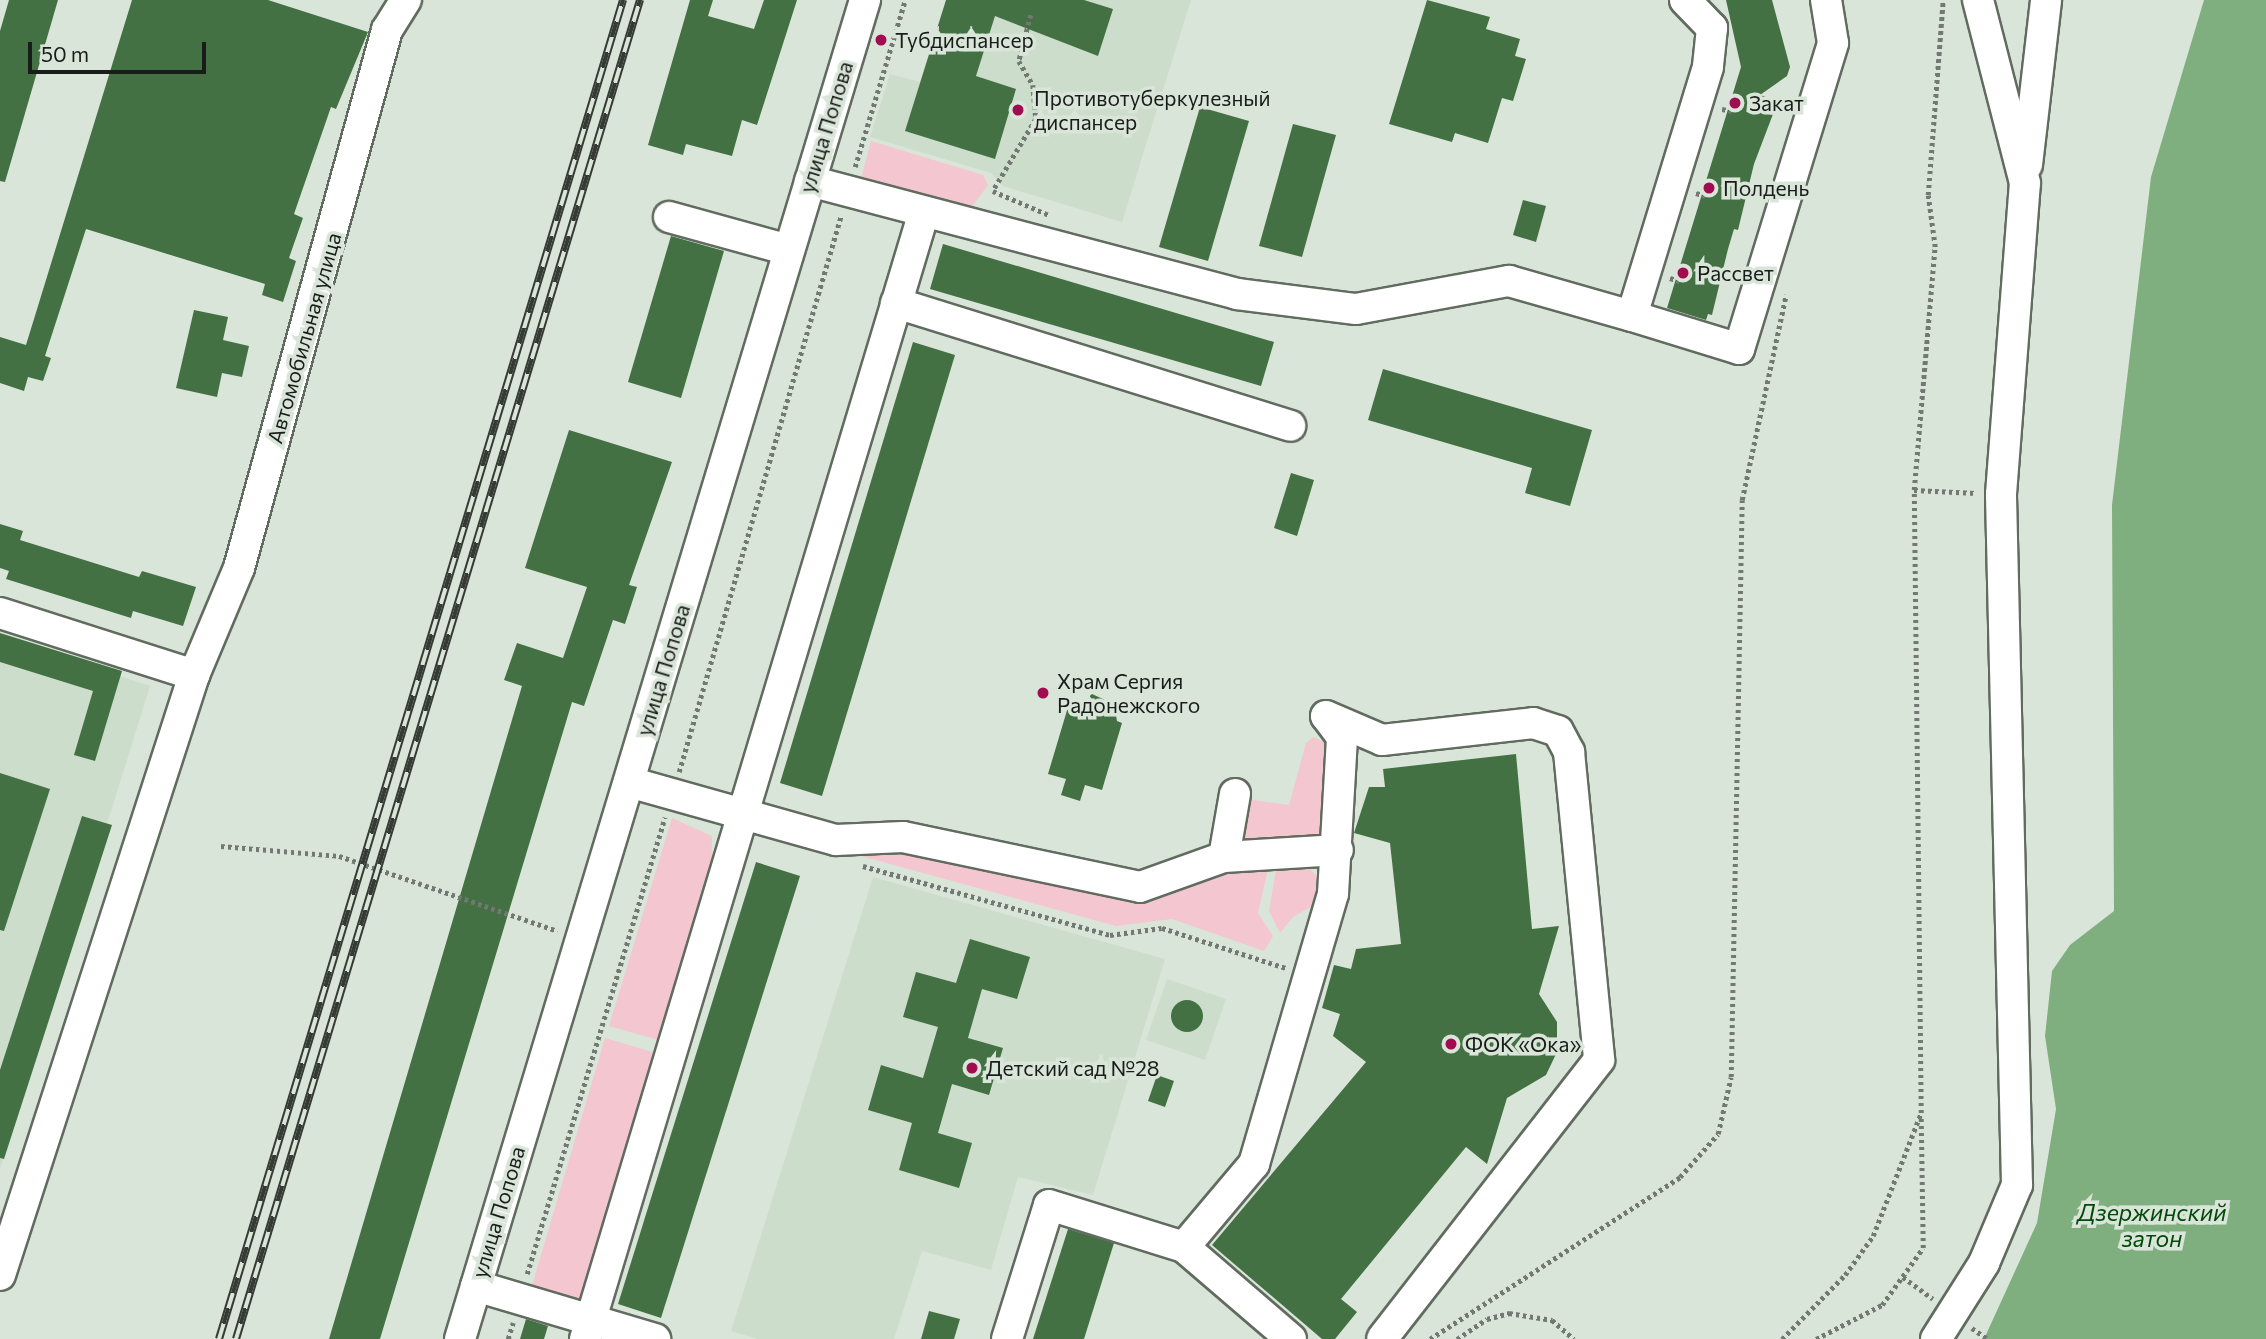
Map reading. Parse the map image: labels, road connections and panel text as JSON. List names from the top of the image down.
{
  "streets": {
    "street": ["улица Попова", "Автомобильная улица"]
  },
  "water": ["Дзержинский затон"],
  "places": [
    "Тубдиспансер",
    "Закат",
    "Противотуберкулезный диспансер",
    "Полдень",
    "Рассвет",
    "Храм Сергия Радонежского",
    "ФОК «Ока»",
    "Детский сад №28"
  ],
  "scale_bar": "50 m"
}
